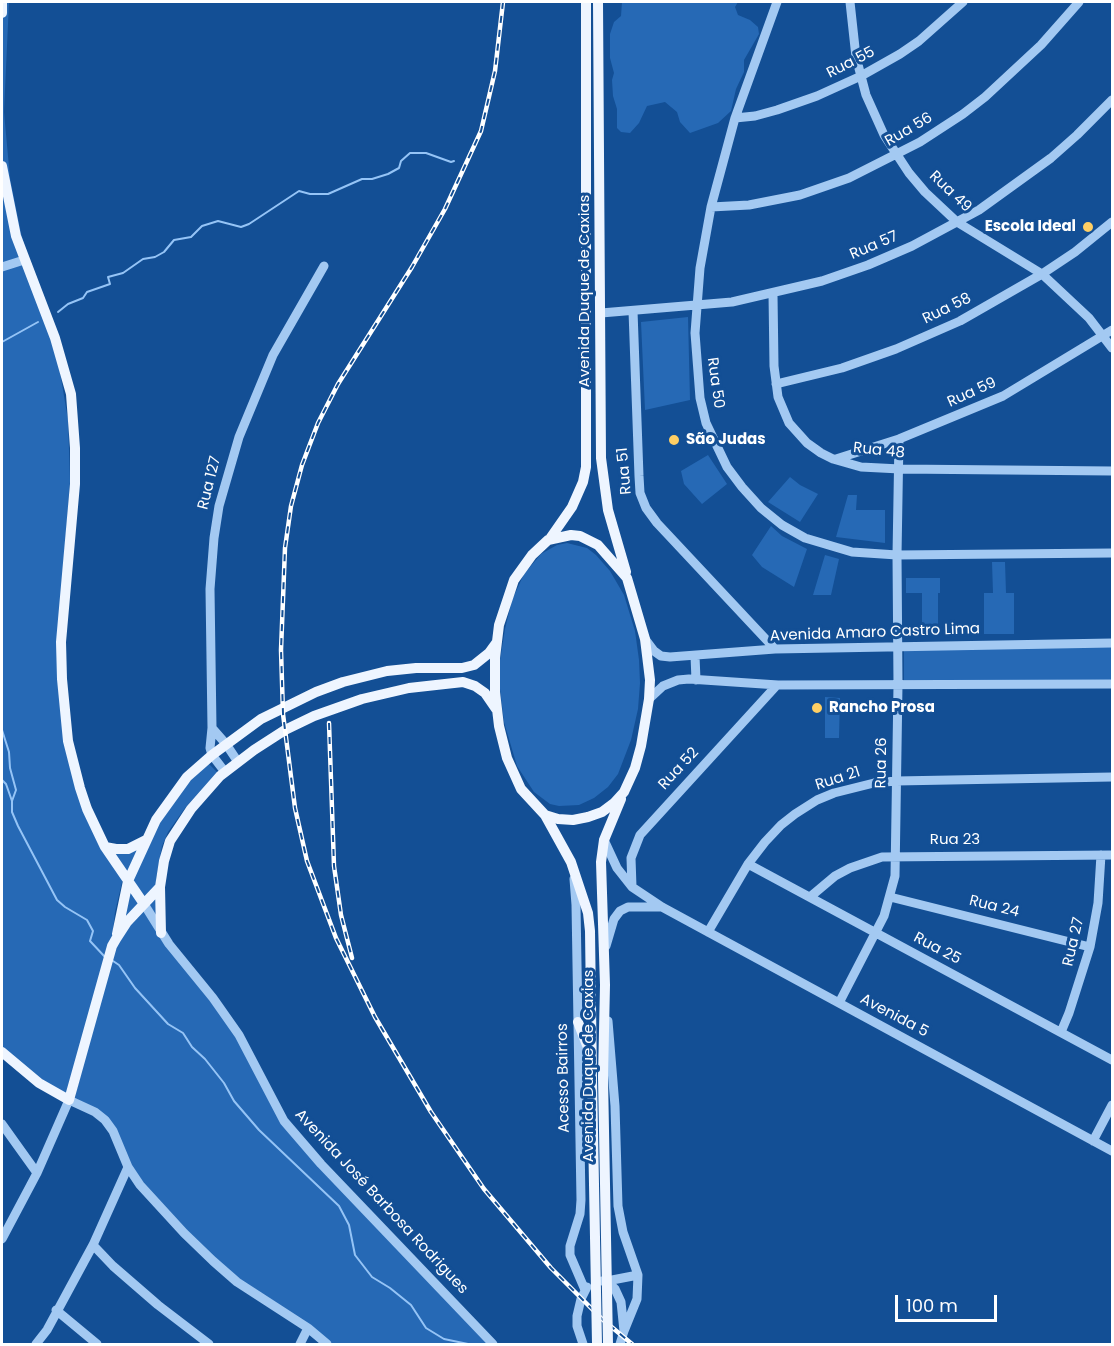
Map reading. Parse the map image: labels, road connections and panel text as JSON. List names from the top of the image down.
{
  "streets": {
    "main road": ["Avenida Duque de Caxias", "Avenida José Barbosa Rodrigues"],
    "street": [
      "Rua 55",
      "Rua 56",
      "Rua 49",
      "Rua 57",
      "Rua 58",
      "Rua 50",
      "Rua 59",
      "Rua 48",
      "Rua 51",
      "Rua 127",
      "Avenida Amaro Castro Lima",
      "Rua 26",
      "Rua 52",
      "Rua 21",
      "Rua 23",
      "Rua 24",
      "Rua 27",
      "Rua 25",
      "Avenida 5",
      "Acesso Bairros"
    ]
  },
  "crossings": [
    ["Rua 55", "Rua 49"],
    ["Rua 55", "Rua 50"],
    ["Rua 56", "Rua 49"],
    ["Rua 56", "Rua 50"],
    ["Rua 49", "Rua 57"],
    ["Rua 49", "Rua 58"],
    ["Rua 49", "Rua 59"],
    ["Rua 57", "Avenida Duque de Caxias"],
    ["Rua 57", "Rua 50"],
    ["Rua 57", "Rua 48"],
    ["Rua 57", "Rua 51"],
    ["Avenida Duque de Caxias", "Avenida Amaro Castro Lima"],
    ["Avenida Duque de Caxias", "Avenida 5"],
    ["Avenida Duque de Caxias", "Acesso Bairros"],
    ["Rua 58", "Rua 48"],
    ["Rua 50", "Rua 26"],
    ["Rua 59", "Rua 48"],
    ["Rua 59", "Rua 26"],
    ["Rua 48", "Rua 26"],
    ["Rua 51", "Avenida Amaro Castro Lima"],
    ["Avenida Amaro Castro Lima", "Rua 26"],
    ["Rua 26", "Rua 21"],
    ["Rua 26", "Rua 23"],
    ["Rua 26", "Rua 24"],
    ["Rua 26", "Rua 25"],
    ["Rua 26", "Avenida 5"],
    ["Rua 52", "Avenida 5"],
    ["Rua 21", "Rua 25"],
    ["Rua 21", "Avenida 5"],
    ["Rua 23", "Rua 27"],
    ["Rua 23", "Rua 25"],
    ["Rua 24", "Rua 27"],
    ["Rua 27", "Rua 25"]
  ],
  "places": ["Escola Ideal", "São Judas", "Rancho Prosa"],
  "scale_bar": "100 m"
}
